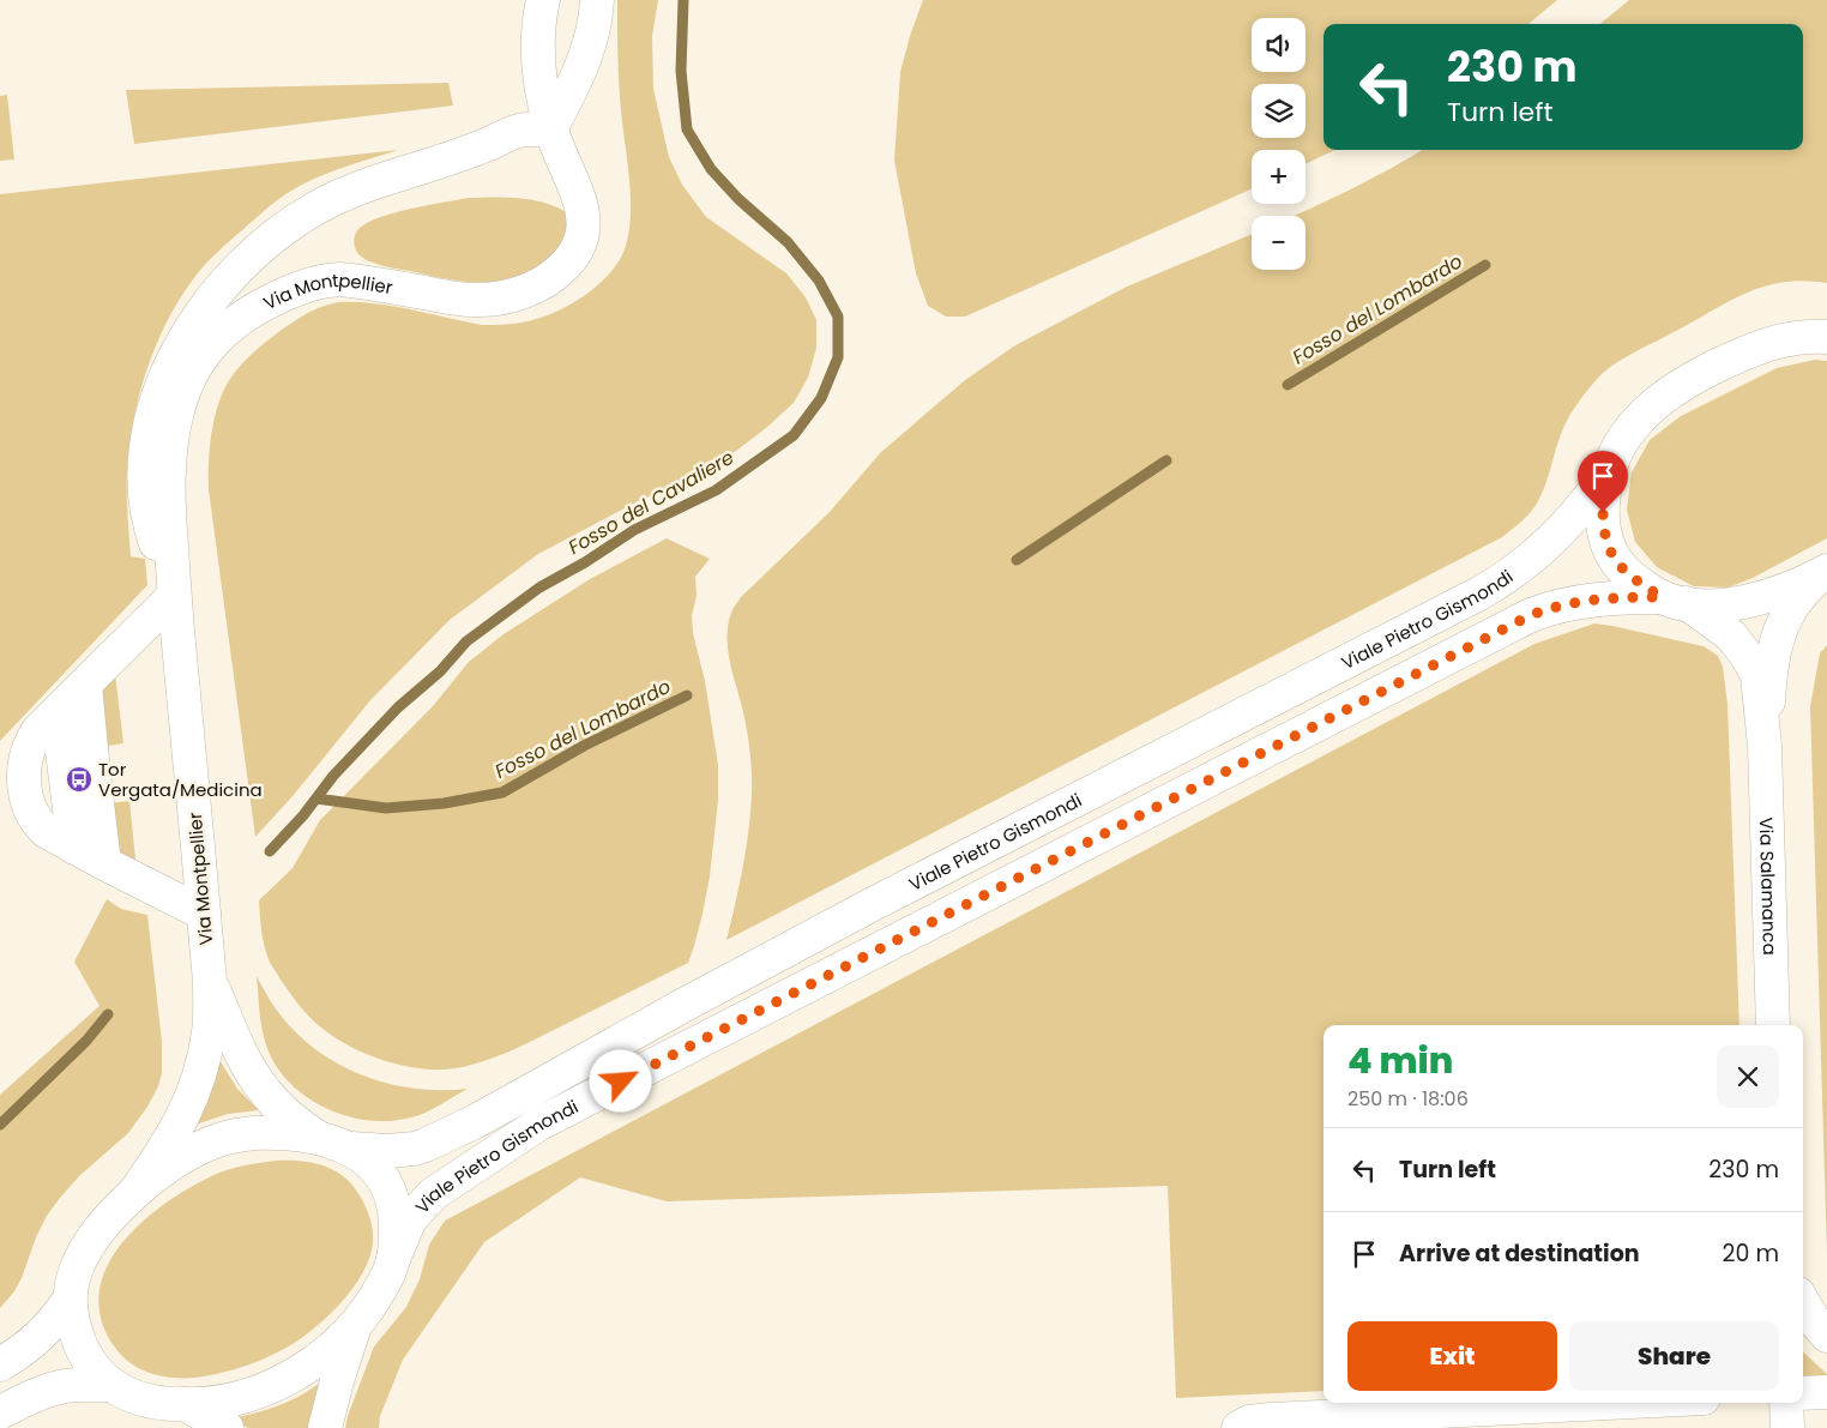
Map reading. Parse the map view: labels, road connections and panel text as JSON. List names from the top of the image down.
{
  "streets": {
    "street": ["Via Montpellier", "Viale Pietro Gismondi", "Via Salamanca"]
  },
  "water": ["Fosso del Lombardo", "Fosso del Cavaliere"],
  "places": {
    "bus stop": ["Tor Vergata/Medicina"]
  },
  "page": {
    "map_buttons": ["+", "−"],
    "turn": ["230 m", "Turn left"],
    "heading": ["4 min", "250 m · 18:06"],
    "list": [
      {
        "name": "Turn left",
        "value": "230 m"
      },
      {
        "name": "Arrive at destination",
        "value": "20 m"
      }
    ],
    "buttons": ["Exit", "Share"]
  }
}
